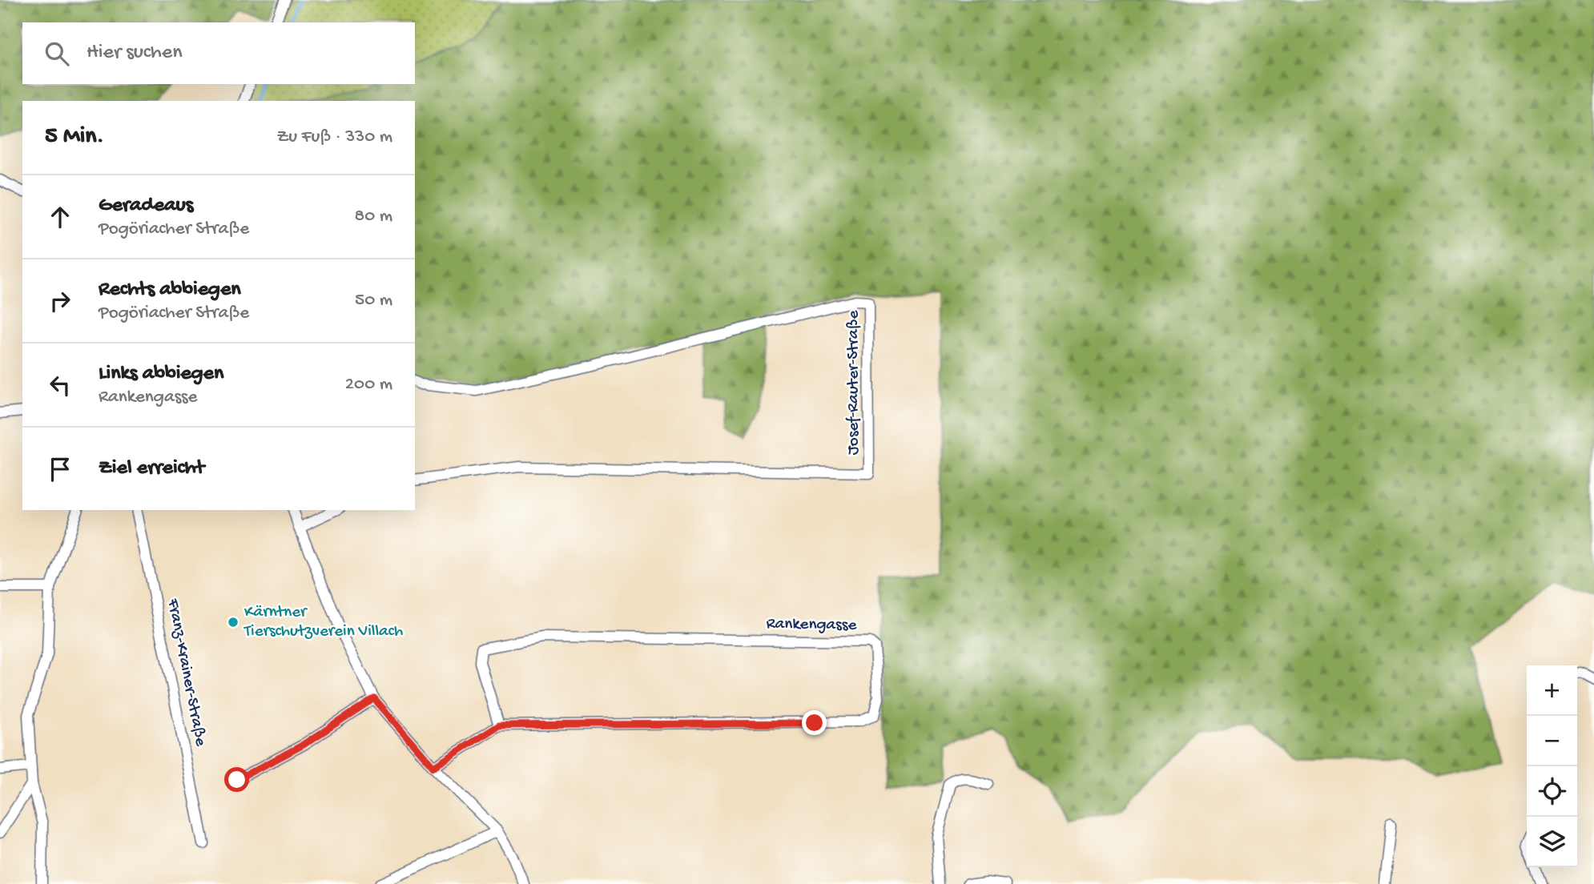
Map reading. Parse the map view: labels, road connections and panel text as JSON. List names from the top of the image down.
{
  "streets": {
    "street": ["Josef-Rauter-Straße", "Rankengasse", "Franz-Krainer-Straße"]
  },
  "places": ["Kärntner Tierschutzverein Villach"],
  "page": {
    "search": "Hier suchen",
    "heading": ["5 Min.", "Zu Fuß · 330 m"],
    "list": [
      ["Geradeaus", "Pogöriacher Straße", "80 m"],
      ["Rechts abbiegen", "Pogöriacher Straße", "50 m"],
      ["Links abbiegen", "Rankengasse", "200 m"],
      "Ziel erreicht"
    ],
    "map_buttons": ["+", "−"]
  }
}
